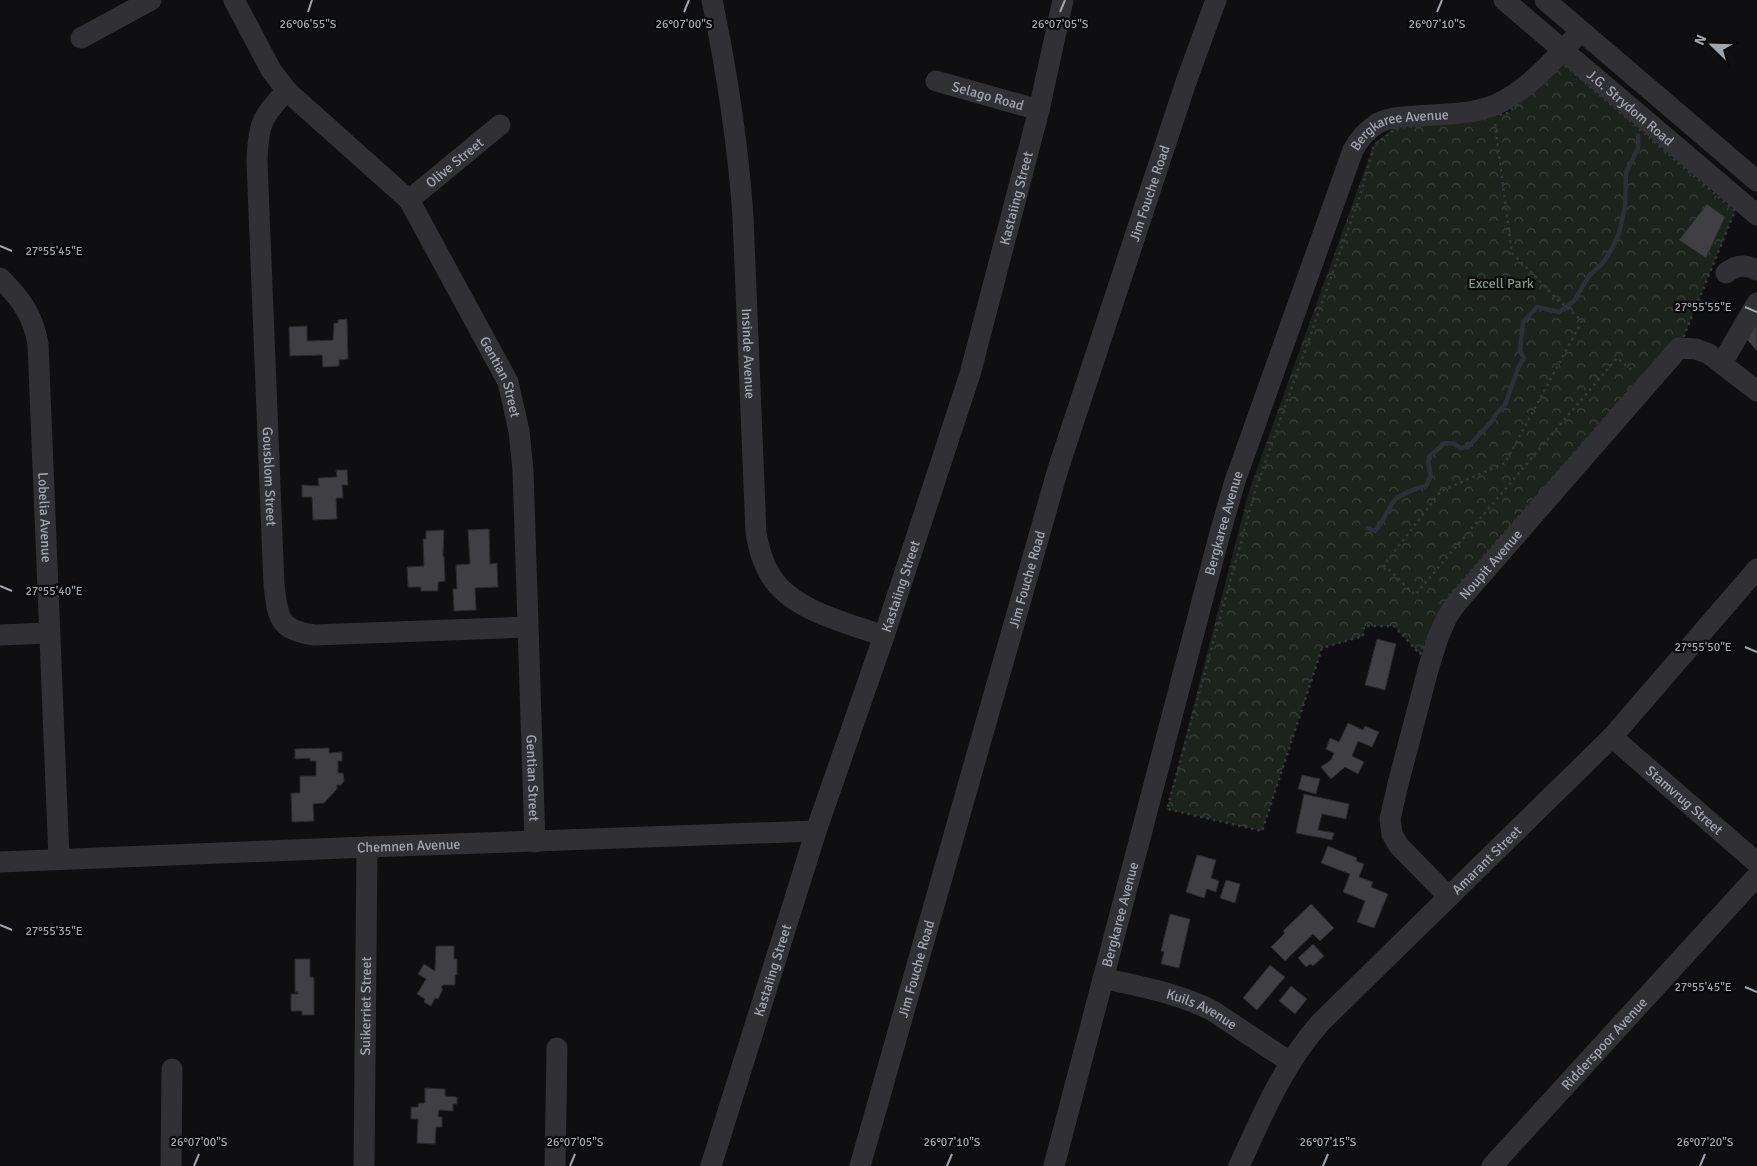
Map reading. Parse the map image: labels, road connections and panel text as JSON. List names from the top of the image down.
{
  "streets": {
    "street": [
      "Selago Road",
      "J.G. Strydom Road",
      "Bergkaree Avenue",
      "Olive Street",
      "Jim Fouche Road",
      "Kastaiing Street",
      "Insinde Avenue",
      "Gentian Street",
      "Gousblom Street",
      "Lobelia Avenue",
      "Noupit Avenue",
      "Stamvrug Street",
      "Chemnen Avenue",
      "Amarant Street",
      "Suikerriet Street",
      "Kuils Avenue",
      "Ridderspoor Avenue"
    ]
  },
  "crossings": [
    ["Selago Road", "Kastaiing Street"],
    ["J.G. Strydom Road", "Bergkaree Avenue"],
    ["Bergkaree Avenue", "Kuils Avenue"],
    ["Olive Street", "Gentian Street"],
    ["Kastaiing Street", "Insinde Avenue"],
    ["Kastaiing Street", "Chemnen Avenue"],
    ["Gentian Street", "Gousblom Street"],
    ["Gentian Street", "Chemnen Avenue"],
    ["Lobelia Avenue", "Chemnen Avenue"],
    ["Noupit Avenue", "Amarant Street"],
    ["Stamvrug Street", "Amarant Street"],
    ["Chemnen Avenue", "Suikerriet Street"],
    ["Amarant Street", "Kuils Avenue"]
  ],
  "parks": ["Excell Park"],
  "north": "top left",
  "coordinates": [
    "26°07'00\"S",
    "26°07'05\"S",
    "26°07'10\"S",
    "26°06'55\"S",
    "27°55'45\"E",
    "27°55'55\"E",
    "27°55'40\"E",
    "27°55'50\"E",
    "27°55'35\"E",
    "26°07'15\"S",
    "26°07'20\"S"
  ]
}
